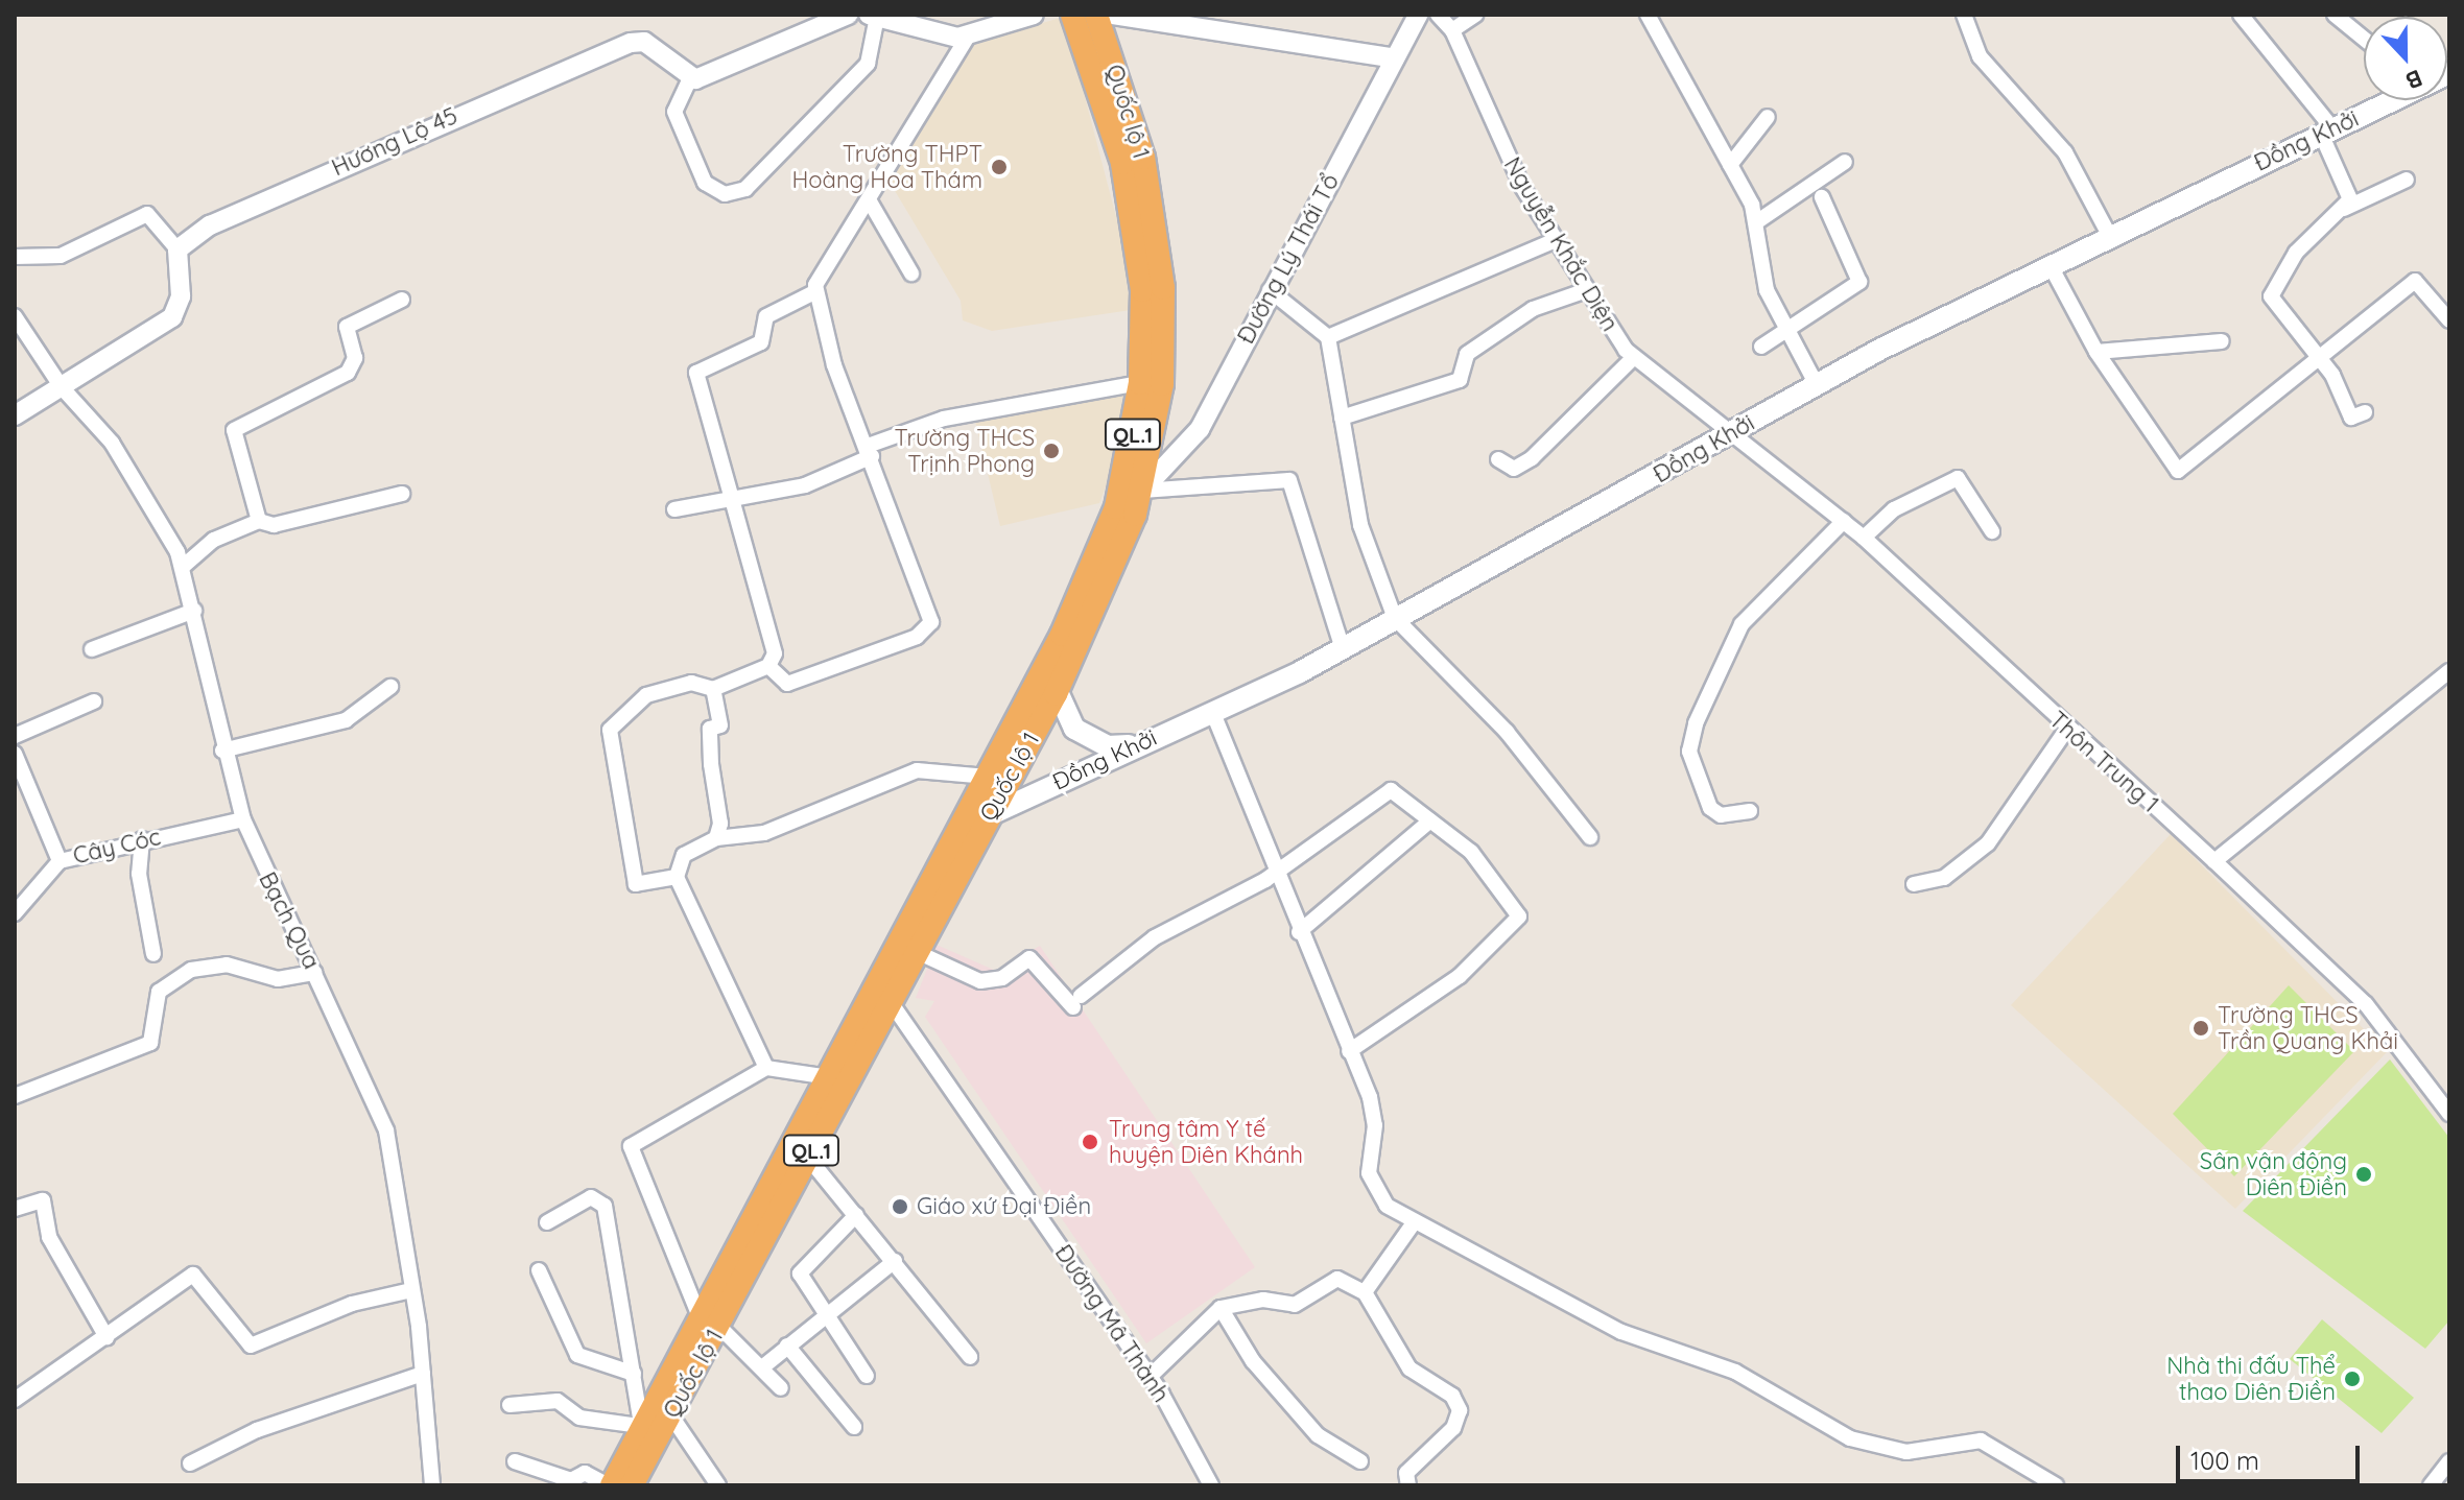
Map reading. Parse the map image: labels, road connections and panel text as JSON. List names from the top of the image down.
{
  "streets": {
    "highway": ["Quốc lộ 1", "QL.1"],
    "main road": ["Đồng Khởi"],
    "street": [
      "Hương Lộ 45",
      "Nguyễn Khắc Diện",
      "Đường Lý Thái Tổ",
      "Thôn Trung 1",
      "Cây Cóc",
      "Bạch Qua",
      "Đường Mâ Thành"
    ]
  },
  "crossings": [
    ["Quốc lộ 1", "Đồng Khởi"],
    ["Quốc lộ 1", "Đường Lý Thái Tổ"],
    ["Quốc lộ 1", "Đường Mâ Thành"],
    ["Đồng Khởi", "Nguyễn Khắc Diện"],
    ["Đồng Khởi", "Thôn Trung 1"],
    ["Nguyễn Khắc Diện", "Thôn Trung 1"],
    ["Cây Cóc", "Bạch Qua"]
  ],
  "places": [
    "Trường THPT Hoàng Hoa Thám",
    "Trường THCS Trịnh Phong",
    "Trường THCS Trần Quang Khải",
    "Trung tâm Y tế huyện Diên Khánh",
    "Sân vận động Diên Điền",
    "Giáo xứ Đại Điền",
    "Nhà thi đấu Thể thao Diên Điền"
  ],
  "scale_bar": "100 m",
  "north": "bottom"
}
